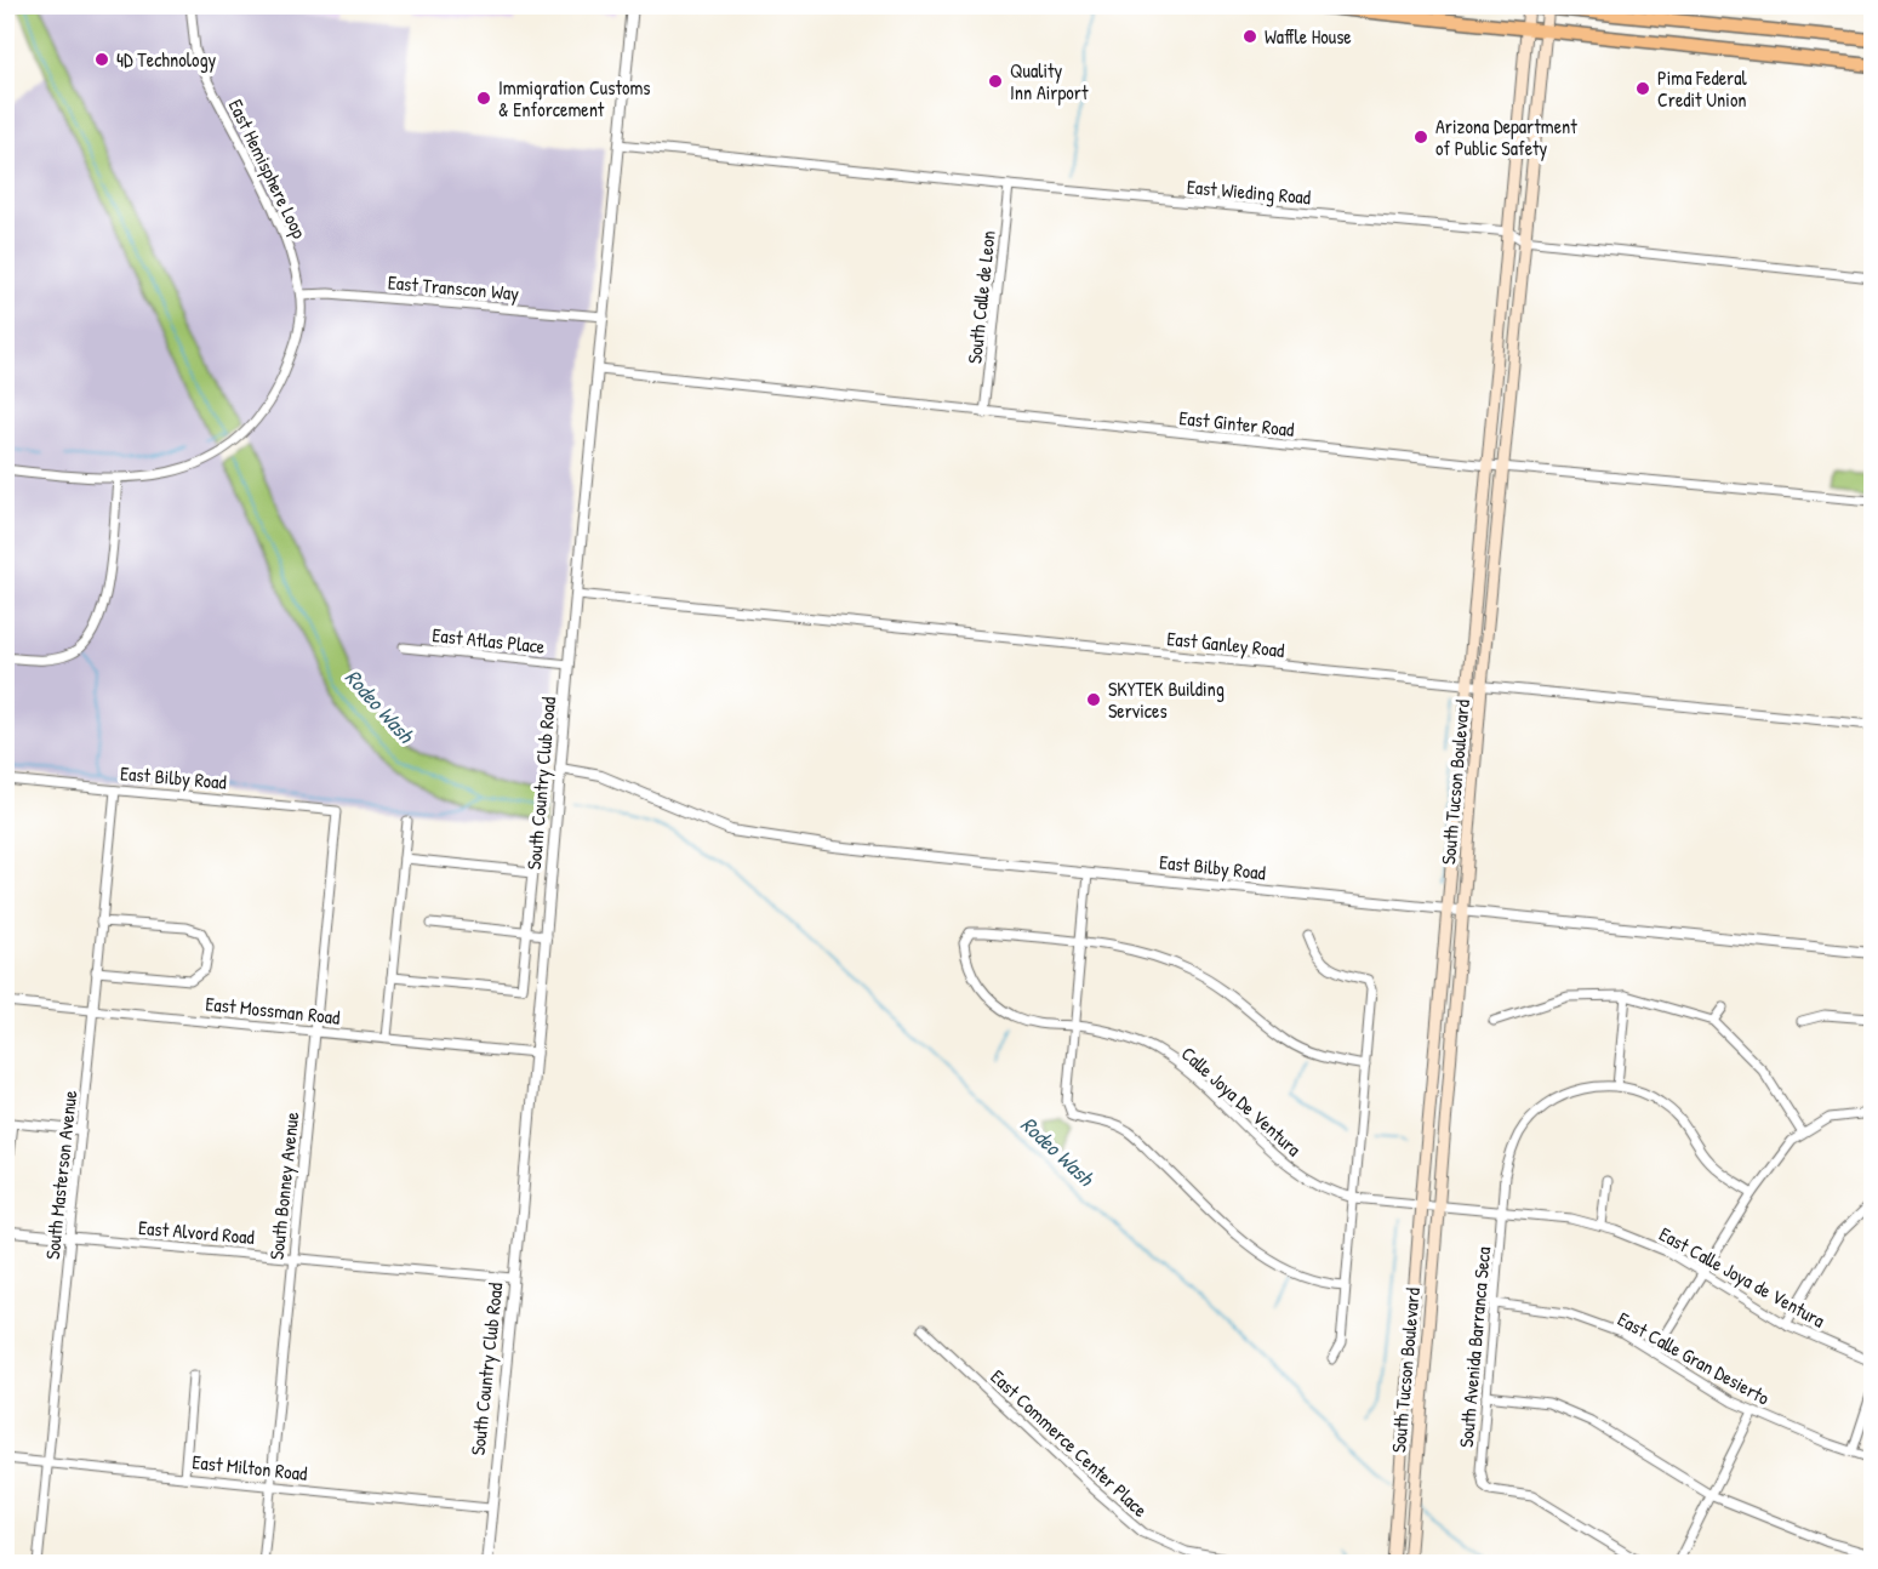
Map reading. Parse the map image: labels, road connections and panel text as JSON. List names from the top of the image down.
{
  "streets": {
    "main road": ["South Tucson Boulevard"],
    "street": [
      "East Hemisphere Loop",
      "East Wieding Road",
      "East Transcon Way",
      "South Calle de Leon",
      "East Ginter Road",
      "East Atlas Place",
      "East Ganley Road",
      "East Bilby Road",
      "South Country Club Road",
      "East Mossman Road",
      "Calle Joya De Ventura",
      "South Masterson Avenue",
      "South Bonney Avenue",
      "East Alvord Road",
      "East Calle Joya de Ventura",
      "South Avenida Barranca Seca",
      "East Calle Gran Desierto",
      "East Commerce Center Place",
      "East Milton Road"
    ]
  },
  "crossings": [
    ["East Hemisphere Loop", "East Transcon Way"],
    ["East Wieding Road", "South Calle de Leon"],
    ["East Wieding Road", "South Tucson Boulevard"],
    ["East Wieding Road", "South Country Club Road"],
    ["East Transcon Way", "South Country Club Road"],
    ["South Calle de Leon", "East Ginter Road"],
    ["East Ginter Road", "South Tucson Boulevard"],
    ["East Ginter Road", "South Country Club Road"],
    ["East Atlas Place", "South Country Club Road"],
    ["East Ganley Road", "South Tucson Boulevard"],
    ["East Ganley Road", "South Country Club Road"],
    ["East Bilby Road", "South Tucson Boulevard"],
    ["East Bilby Road", "South Country Club Road"],
    ["East Bilby Road", "South Masterson Avenue"],
    ["East Bilby Road", "South Bonney Avenue"],
    ["South Tucson Boulevard", "Calle Joya De Ventura"],
    ["South Tucson Boulevard", "East Calle Joya de Ventura"],
    ["South Country Club Road", "East Mossman Road"],
    ["South Country Club Road", "East Alvord Road"],
    ["South Country Club Road", "East Milton Road"],
    ["East Mossman Road", "South Masterson Avenue"],
    ["East Mossman Road", "South Bonney Avenue"],
    ["Calle Joya De Ventura", "East Calle Joya de Ventura"],
    ["South Masterson Avenue", "East Alvord Road"],
    ["South Masterson Avenue", "East Milton Road"],
    ["South Bonney Avenue", "East Alvord Road"],
    ["South Bonney Avenue", "East Milton Road"],
    ["East Calle Joya de Ventura", "South Avenida Barranca Seca"],
    ["South Avenida Barranca Seca", "East Calle Gran Desierto"]
  ],
  "water": ["Rodeo Wash"],
  "places": [
    "Waffle House",
    "4D Technology",
    "Quality Inn Airport",
    "Pima Federal Credit Union",
    "Immigration Customs & Enforcement",
    "Arizona Department of Public Safety",
    "SKYTEK Building Services"
  ]
}
